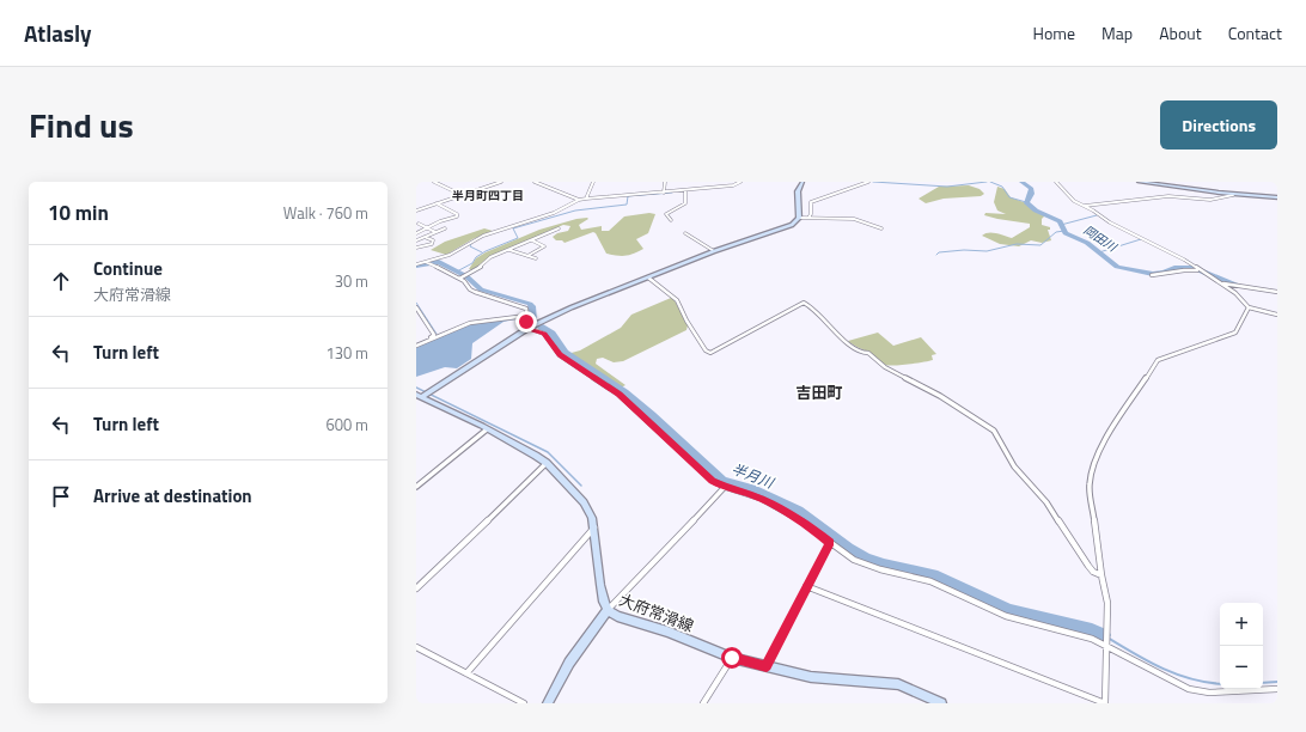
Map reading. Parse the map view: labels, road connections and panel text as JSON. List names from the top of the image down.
{
  "streets": {
    "street": ["大府常滑線"]
  },
  "districts": ["半月町四丁目", "吉田町"],
  "water": ["岡田川", "半月川"],
  "page": {
    "header": "Atlasly",
    "nav": [
      "Home",
      "Map",
      "About",
      "Contact"
    ],
    "title": "Find us",
    "buttons": "Directions",
    "heading": ["10 min", "Walk · 760 m"],
    "list": [
      ["Continue", "大府常滑線", "30 m"],
      ["Turn left", "130 m"],
      ["Turn left", "600 m"],
      "Arrive at destination"
    ],
    "map_buttons": ["+", "−"]
  }
}
